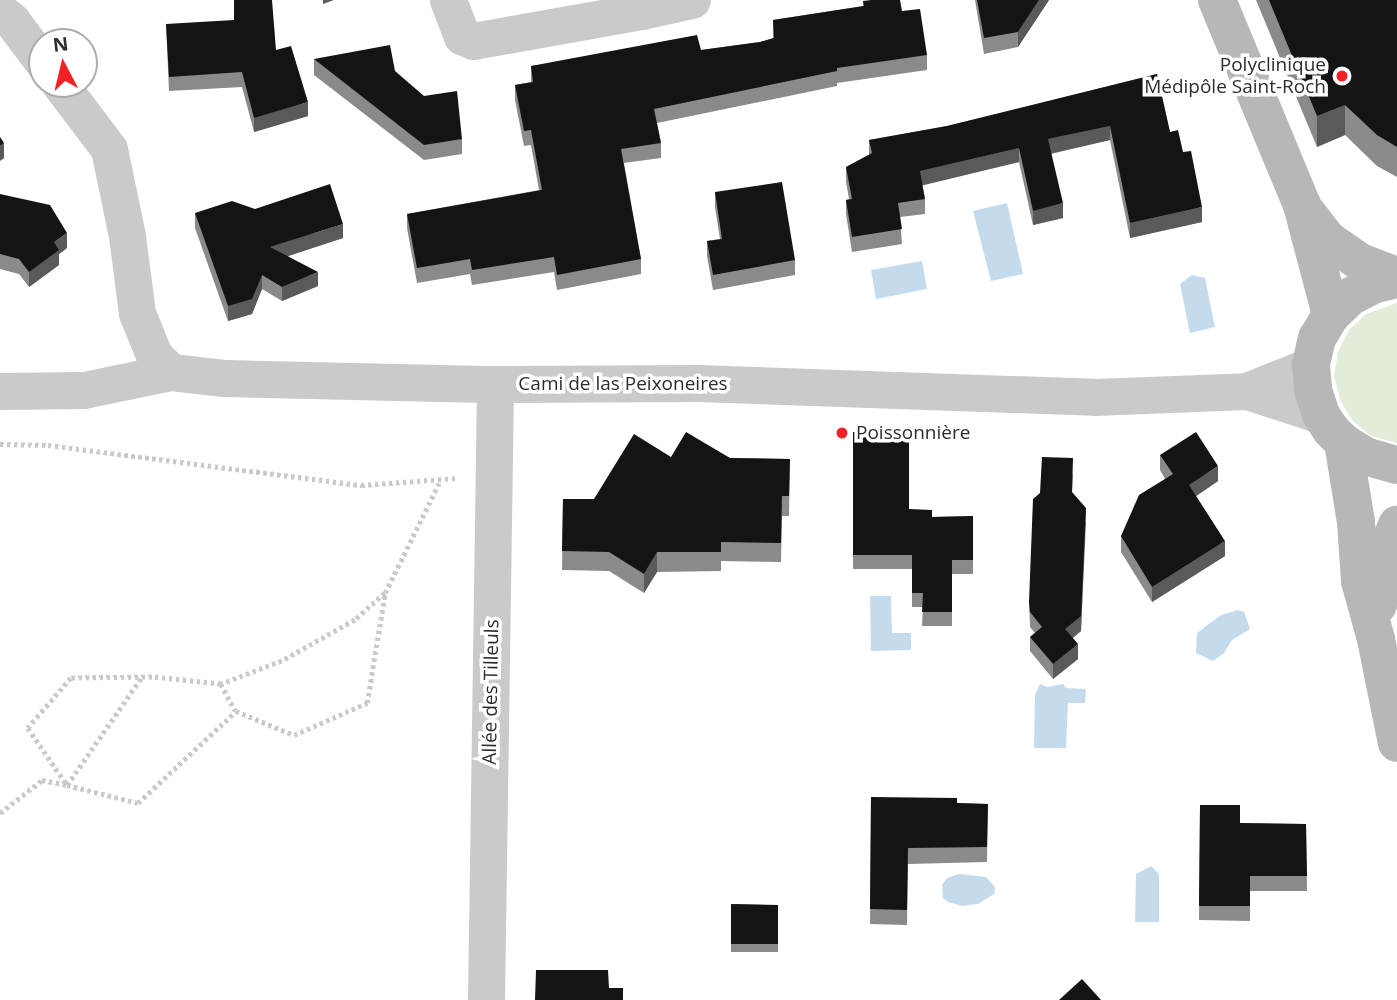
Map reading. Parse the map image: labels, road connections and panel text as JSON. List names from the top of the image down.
{
  "streets": {
    "street": ["Cami de las Peixoneires", "Allée des Tilleuls"]
  },
  "crossings": [
    ["Cami de las Peixoneires", "Allée des Tilleuls"]
  ],
  "places": ["Polyclinique Médipôle Saint-Roch", "Poissonnière"],
  "north": "top"
}
